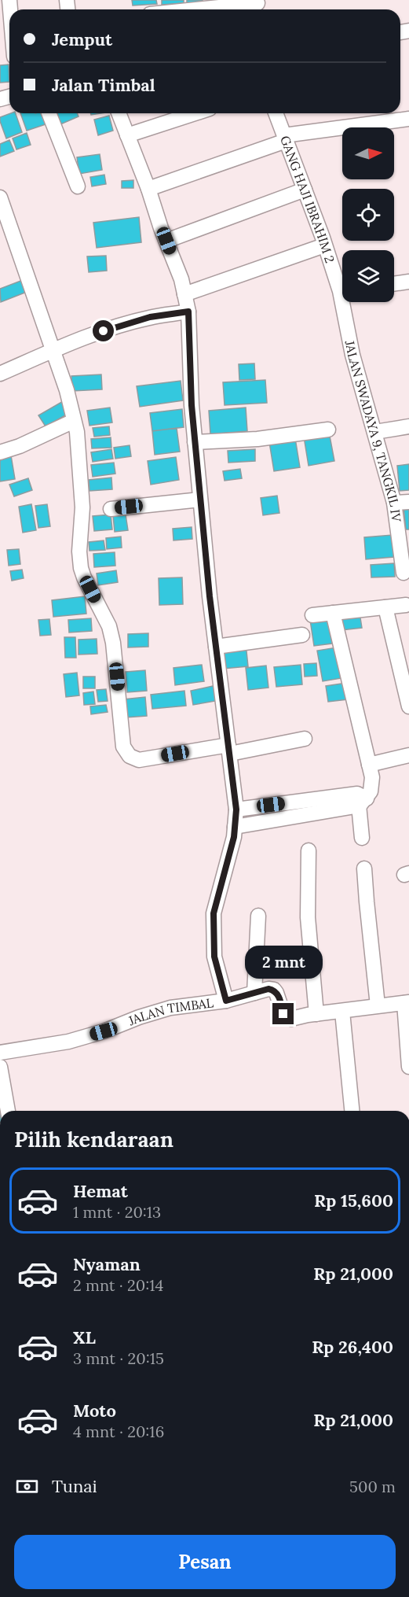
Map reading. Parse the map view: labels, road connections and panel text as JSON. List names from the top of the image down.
{
  "streets": {
    "street": ["GANG HAJI IBRAHIM 2", "JALAN SWADAYA 9, TANGKIL IV", "JALAN TIMBAL"]
  },
  "north": "right",
  "page": {
    "banner": ["Jemput", "Jalan Timbal"],
    "bubble": "2 mnt",
    "heading": "Pilih kendaraan",
    "list": [
      {
        "name": "Hemat",
        "note": "1 mnt · 20:13",
        "value": "Rp 15,600"
      },
      {
        "name": "Nyaman",
        "note": "2 mnt · 20:14",
        "value": "Rp 21,000"
      },
      {
        "name": "XL",
        "note": "3 mnt · 20:15",
        "value": "Rp 26,400"
      },
      {
        "name": "Moto",
        "note": "4 mnt · 20:16",
        "value": "Rp 21,000"
      }
    ],
    "pay": ["Tunai", "500 m"],
    "buttons": "Pesan"
  }
}
